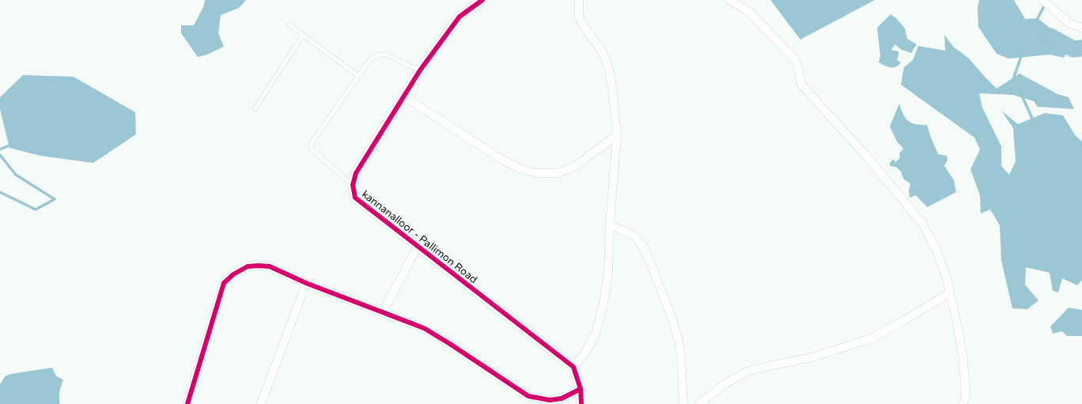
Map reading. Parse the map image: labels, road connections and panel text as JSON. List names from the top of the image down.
{
  "streets": {
    "street": ["kannanalloor - Pallimon Road"]
  }
}
